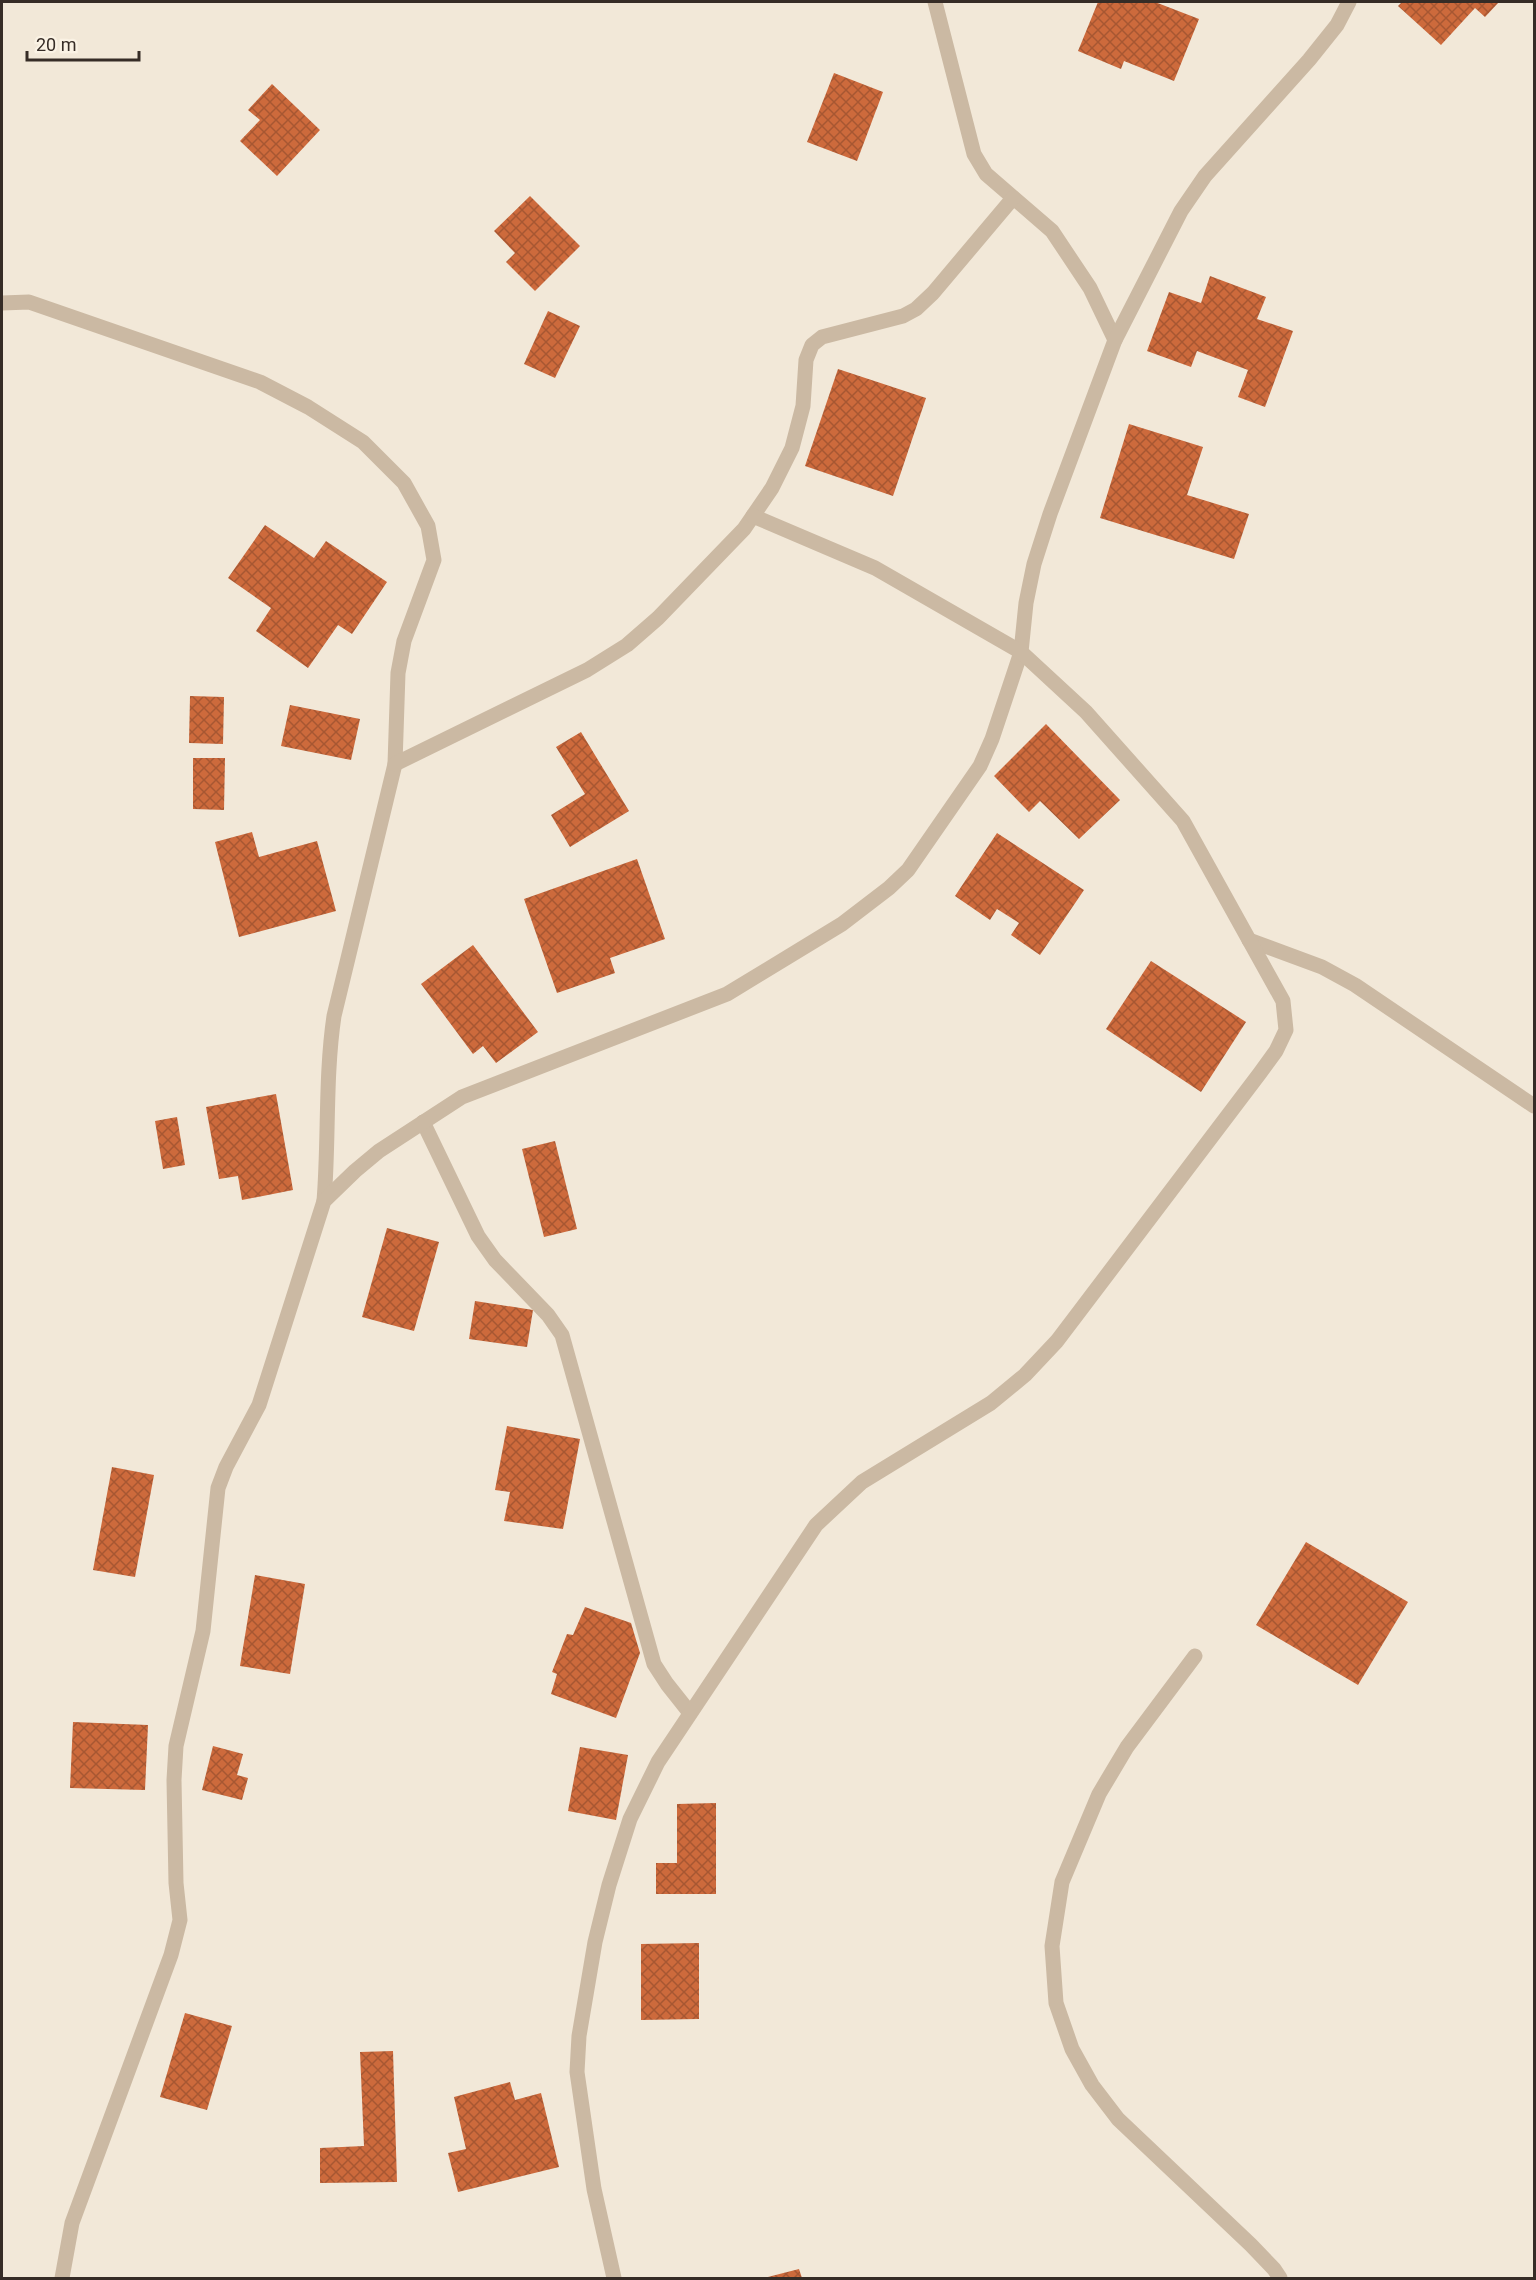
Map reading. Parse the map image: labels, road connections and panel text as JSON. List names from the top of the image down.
{
  "scale_bar": "20 m"
}
